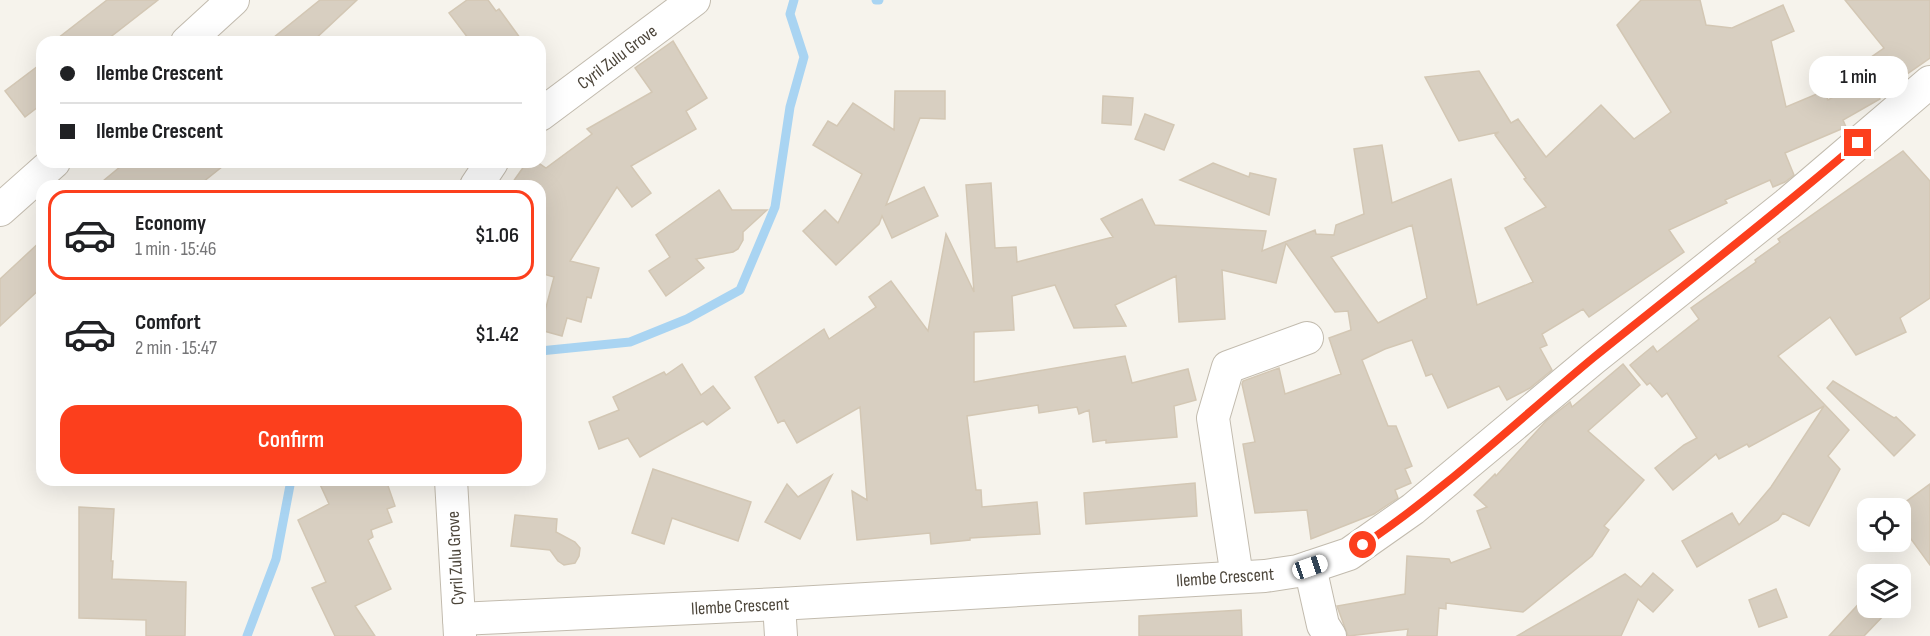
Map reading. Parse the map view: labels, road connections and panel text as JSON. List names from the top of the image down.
{
  "streets": {
    "street": ["Cyril Zulu Grove", "Ilembe Crescent"]
  },
  "crossings": [
    ["Cyril Zulu Grove", "Ilembe Crescent"]
  ],
  "page": {
    "banner": ["Ilembe Crescent", "Ilembe Crescent"],
    "bubble": "1 min",
    "list": [
      {
        "name": "Economy",
        "note": "1 min · 15:46",
        "value": "$1.06"
      },
      {
        "name": "Comfort",
        "note": "2 min · 15:47",
        "value": "$1.42"
      }
    ],
    "buttons": "Confirm"
  }
}
